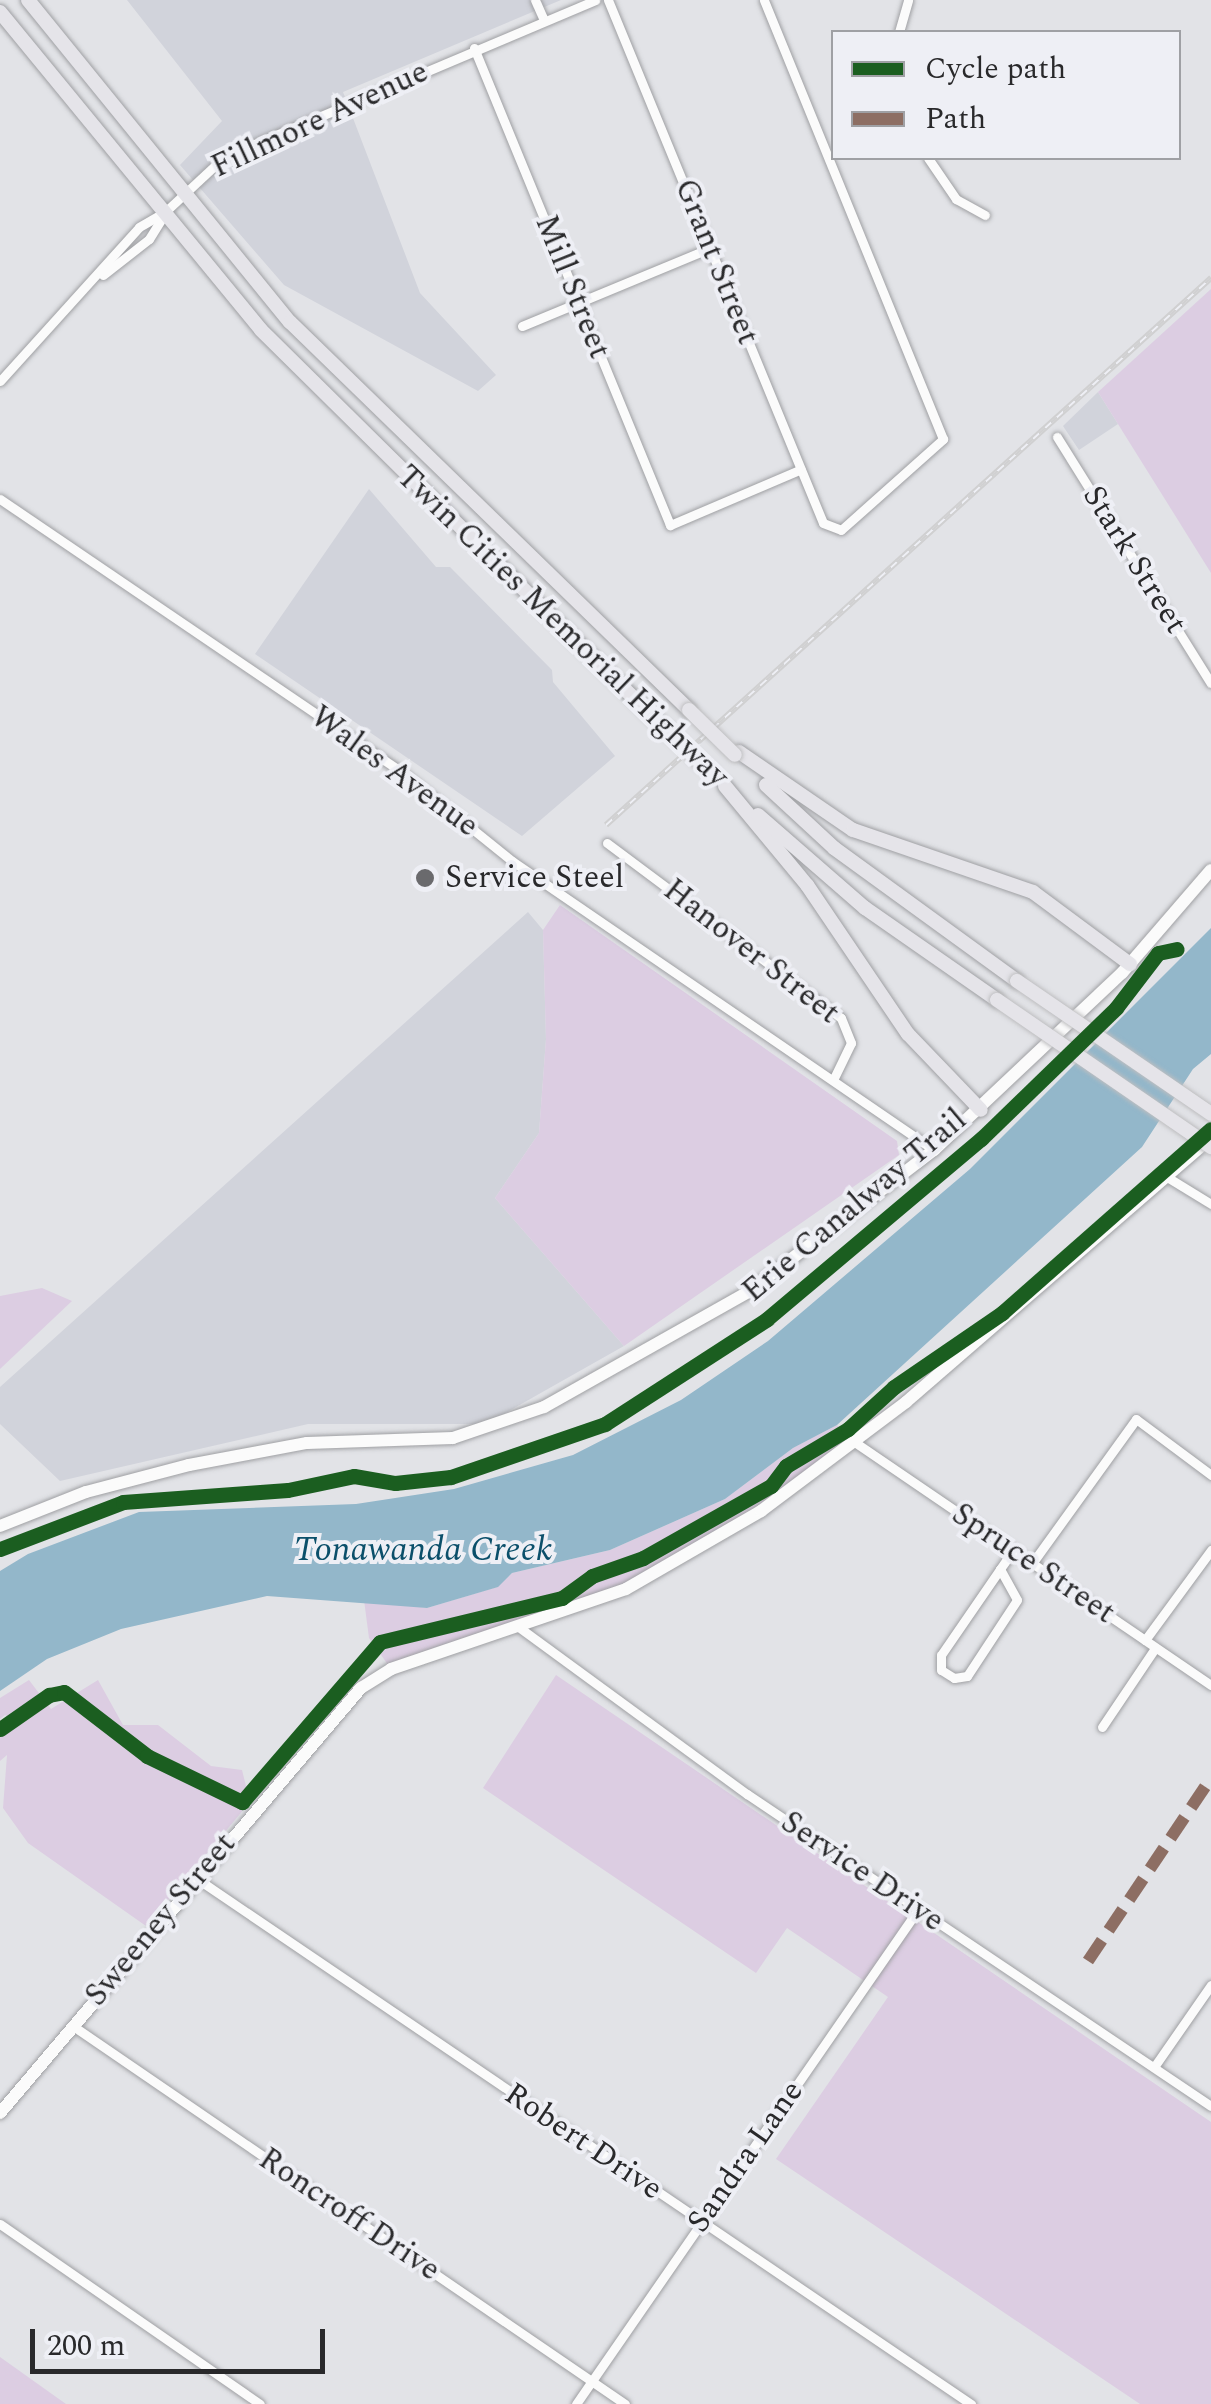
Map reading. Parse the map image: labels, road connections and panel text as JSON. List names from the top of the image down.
{
  "streets": {
    "main road": ["Twin Cities Memorial Highway"],
    "street": [
      "Fillmore Avenue",
      "Grant Street",
      "Mill Street",
      "Stark Street",
      "Wales Avenue",
      "Hanover Street",
      "Spruce Street",
      "Service Drive",
      "Sweeney Street",
      "Robert Drive",
      "Sandra Lane",
      "Roncroff Drive"
    ],
    "cycle path": ["Erie Canalway Trail"]
  },
  "crossings": [
    ["Fillmore Avenue", "Mill Street"],
    ["Fillmore Avenue", "Twin Cities Memorial Highway"],
    ["Grant Street", "Mill Street"],
    ["Wales Avenue", "Hanover Street"],
    ["Spruce Street", "Sweeney Street"],
    ["Service Drive", "Sweeney Street"],
    ["Service Drive", "Sandra Lane"],
    ["Sweeney Street", "Robert Drive"],
    ["Sweeney Street", "Roncroff Drive"],
    ["Robert Drive", "Sandra Lane"],
    ["Sandra Lane", "Roncroff Drive"]
  ],
  "water": ["Tonawanda Creek"],
  "places": ["Service Steel"],
  "legend": ["Cycle path", "Path"],
  "scale_bar": "200 m"
}
